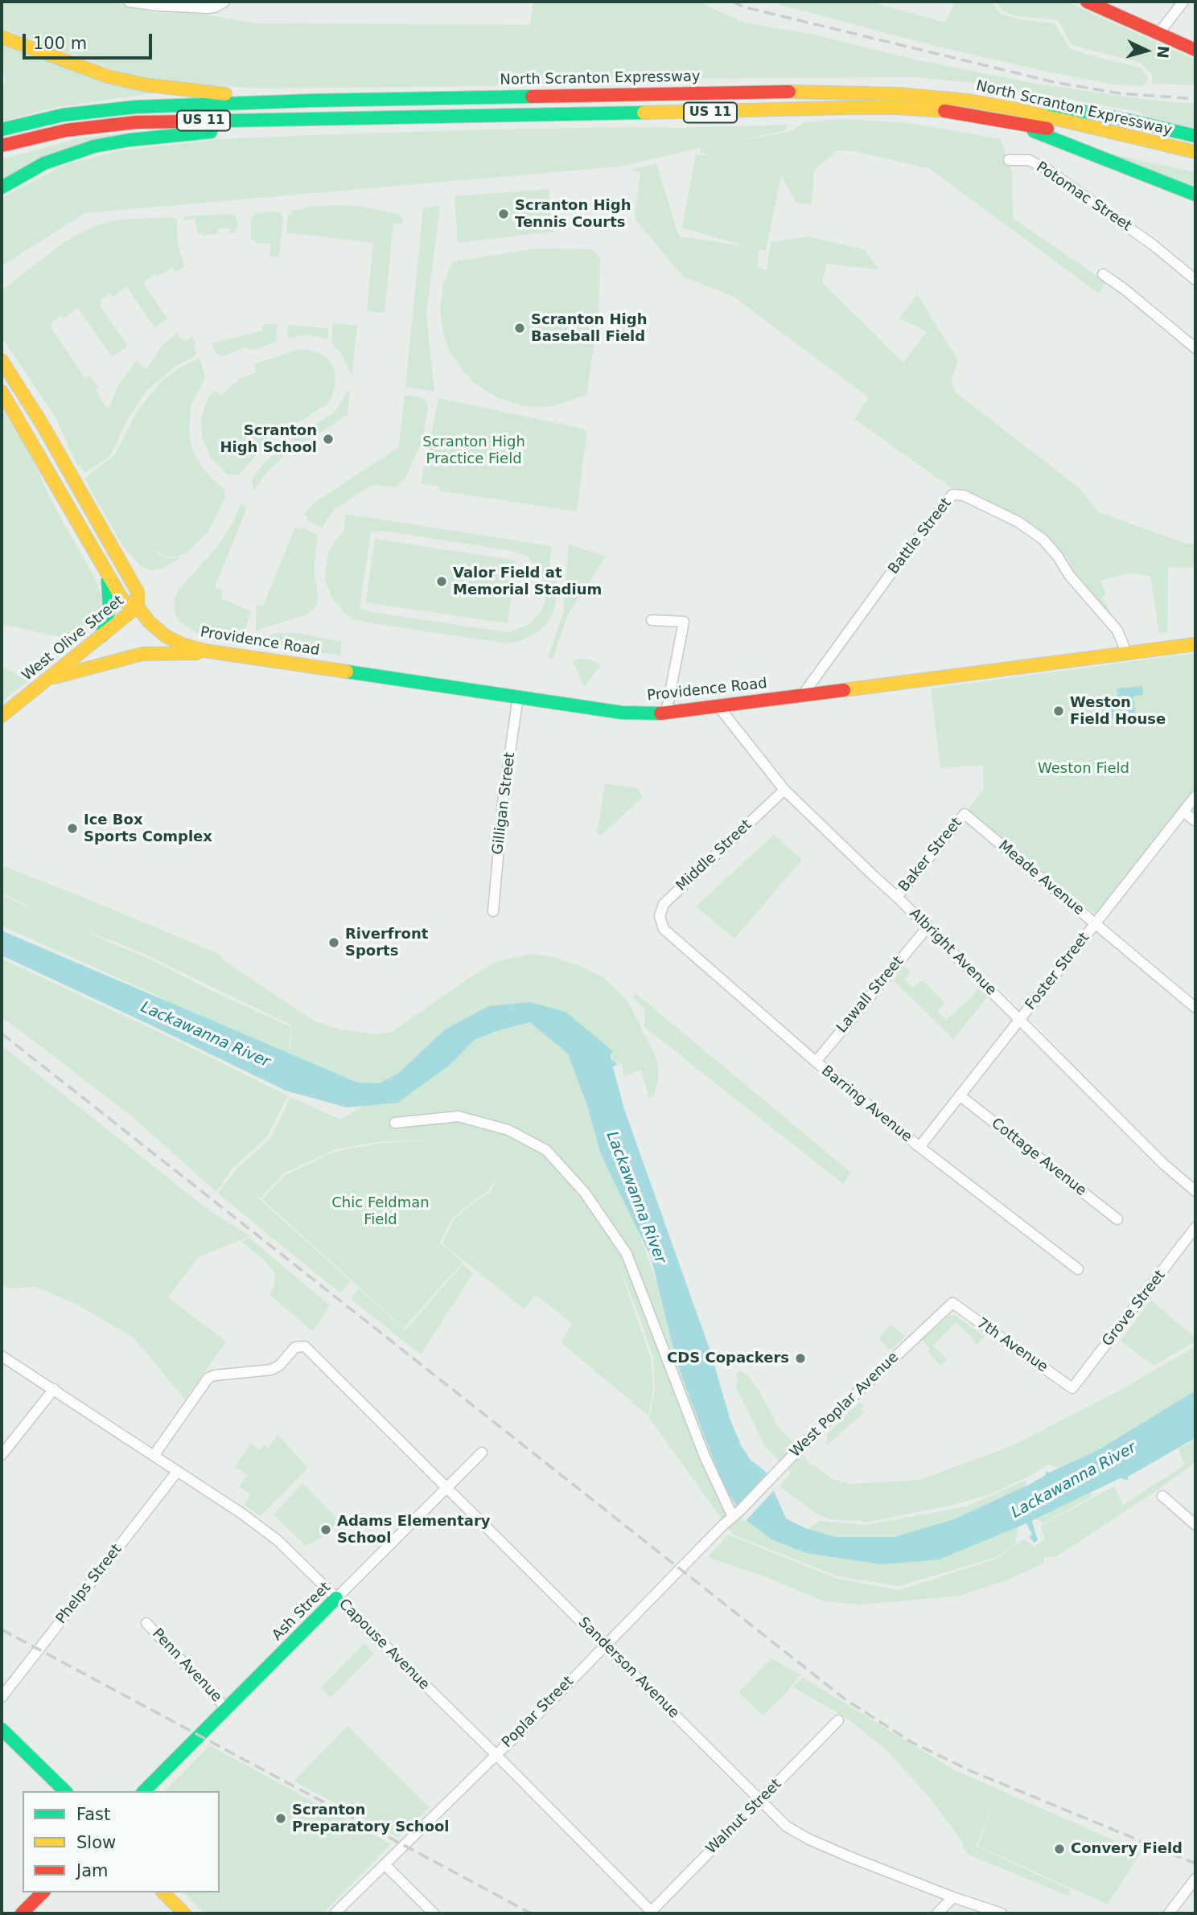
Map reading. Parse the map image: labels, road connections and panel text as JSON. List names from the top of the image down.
{
  "streets": {
    "main road": [
      "North Scranton Expressway",
      "US 11",
      "West Olive Street",
      "Providence Road",
      "Ash Street"
    ],
    "street": [
      "Potomac Street",
      "Battle Street",
      "Gilligan Street",
      "Baker Street",
      "Middle Street",
      "Meade Avenue",
      "Albright Avenue",
      "Foster Street",
      "Lawall Street",
      "Barring Avenue",
      "Cottage Avenue",
      "Grove Street",
      "7th Avenue",
      "West Poplar Avenue",
      "Phelps Street",
      "Capouse Avenue",
      "Penn Avenue",
      "Sanderson Avenue",
      "Poplar Street",
      "Walnut Street"
    ]
  },
  "crossings": [
    ["Battle Street", "Providence Road"],
    ["West Olive Street", "Providence Road"],
    ["Providence Road", "Gilligan Street"],
    ["Providence Road", "Albright Avenue"],
    ["Baker Street", "Meade Avenue"],
    ["Baker Street", "Albright Avenue"],
    ["Middle Street", "Albright Avenue"],
    ["Middle Street", "Barring Avenue"],
    ["Meade Avenue", "Foster Street"],
    ["Albright Avenue", "Foster Street"],
    ["Albright Avenue", "Lawall Street"],
    ["Foster Street", "Barring Avenue"],
    ["Foster Street", "Cottage Avenue"],
    ["Lawall Street", "Barring Avenue"],
    ["Grove Street", "7th Avenue"],
    ["7th Avenue", "West Poplar Avenue"],
    ["West Poplar Avenue", "Poplar Street"],
    ["Phelps Street", "Capouse Avenue"],
    ["Ash Street", "Capouse Avenue"],
    ["Ash Street", "Penn Avenue"],
    ["Ash Street", "Sanderson Avenue"],
    ["Capouse Avenue", "Sanderson Avenue"],
    ["Capouse Avenue", "Poplar Street"],
    ["Capouse Avenue", "Walnut Street"],
    ["Sanderson Avenue", "Poplar Street"],
    ["Sanderson Avenue", "Walnut Street"]
  ],
  "water": ["Lackawanna River"],
  "parks": ["Scranton High Practice Field", "Weston Field", "Chic Feldman Field"],
  "places": [
    "Scranton High Tennis Courts",
    "Scranton High Baseball Field",
    "Scranton High School",
    "Valor Field at Memorial Stadium",
    "Weston Field House",
    "Ice Box Sports Complex",
    "Riverfront Sports",
    "CDS Copackers",
    "Adams Elementary School",
    "Scranton Preparatory School",
    "Convery Field"
  ],
  "legend": ["Fast", "Slow", "Jam"],
  "scale_bar": "100 m",
  "north": "right"
}
